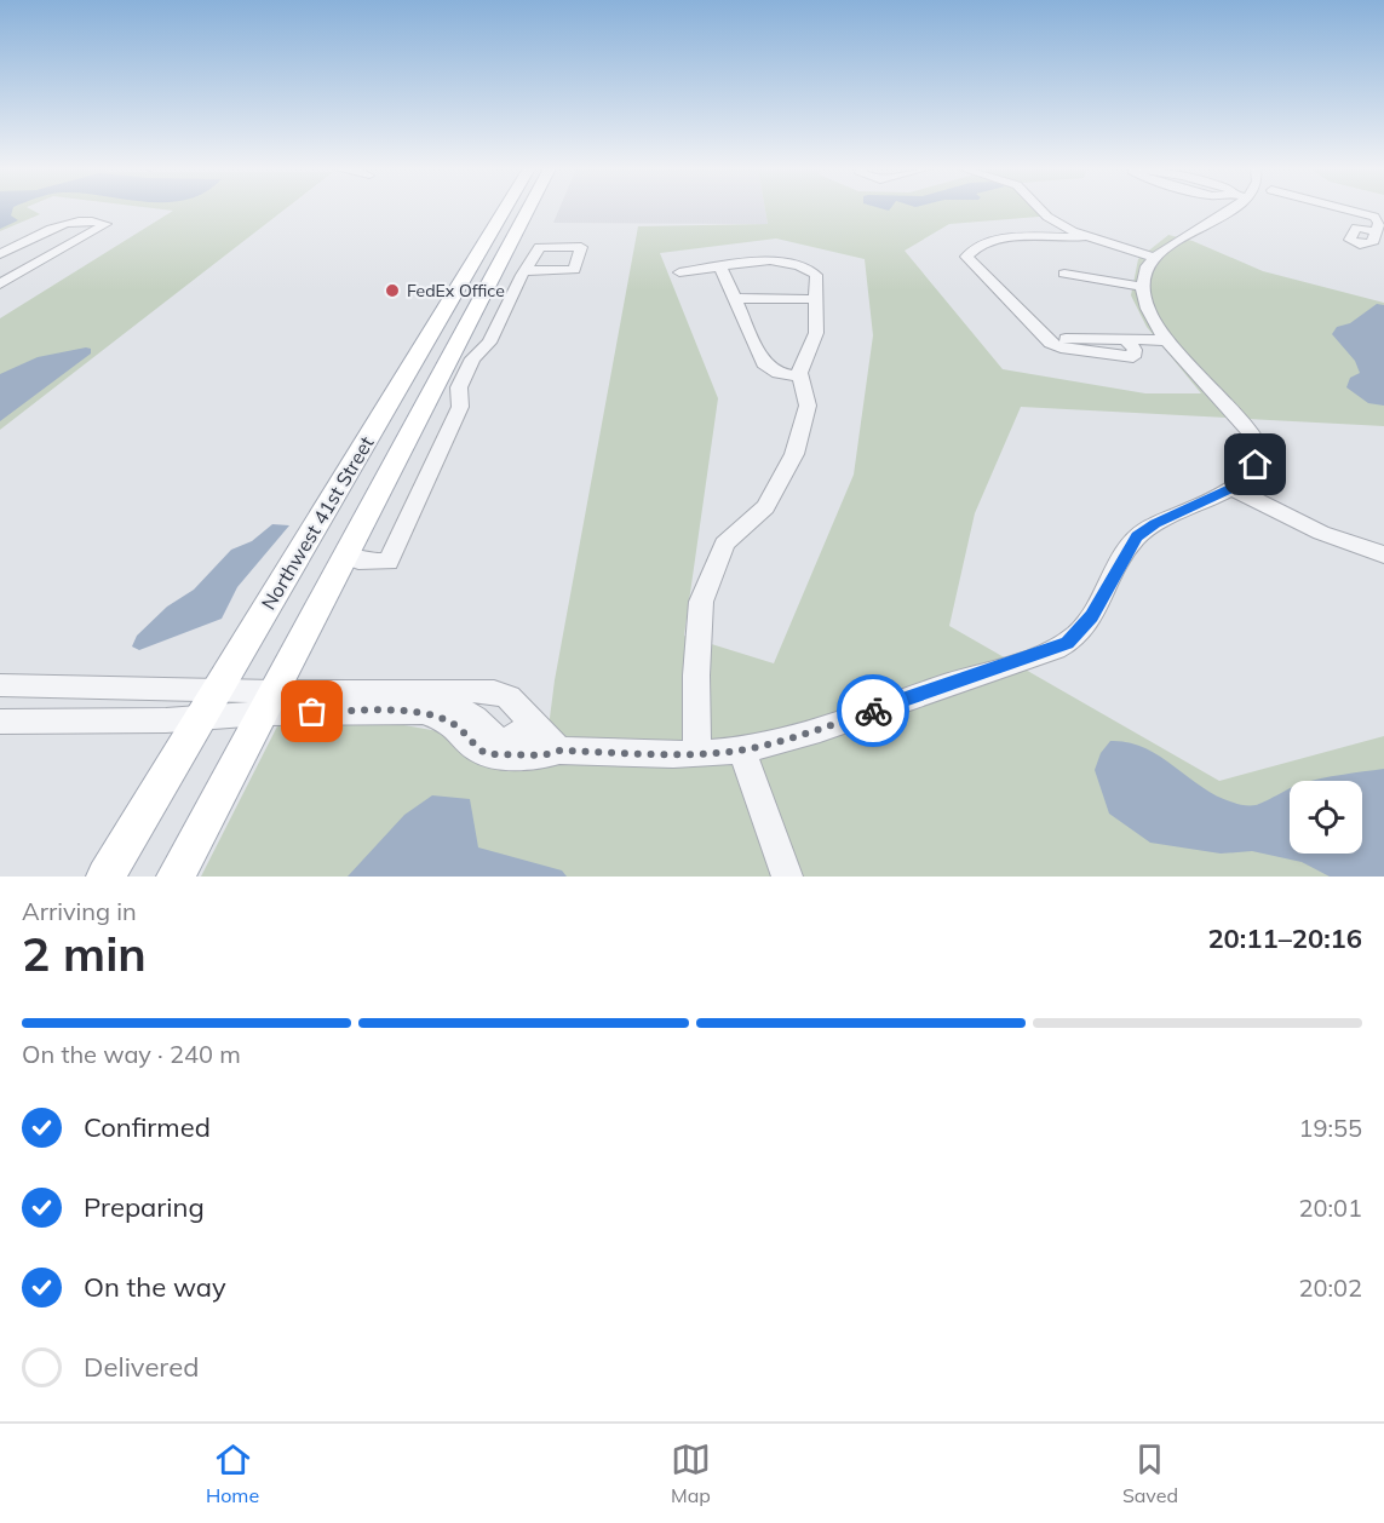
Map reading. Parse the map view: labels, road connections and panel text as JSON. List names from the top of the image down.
{
  "streets": {
    "main road": ["Northwest 41st Street"]
  },
  "places": ["FedEx Office"],
  "page": {
    "heading": ["2 min", "Arriving in", "20:11–20:16"],
    "bar": "On the way · 240 m",
    "list": [
      ["Confirmed", "19:55"],
      ["Preparing", "20:01"],
      ["On the way", "20:02"],
      "Delivered"
    ],
    "tabs": ["Home", "Map", "Saved"]
  }
}
